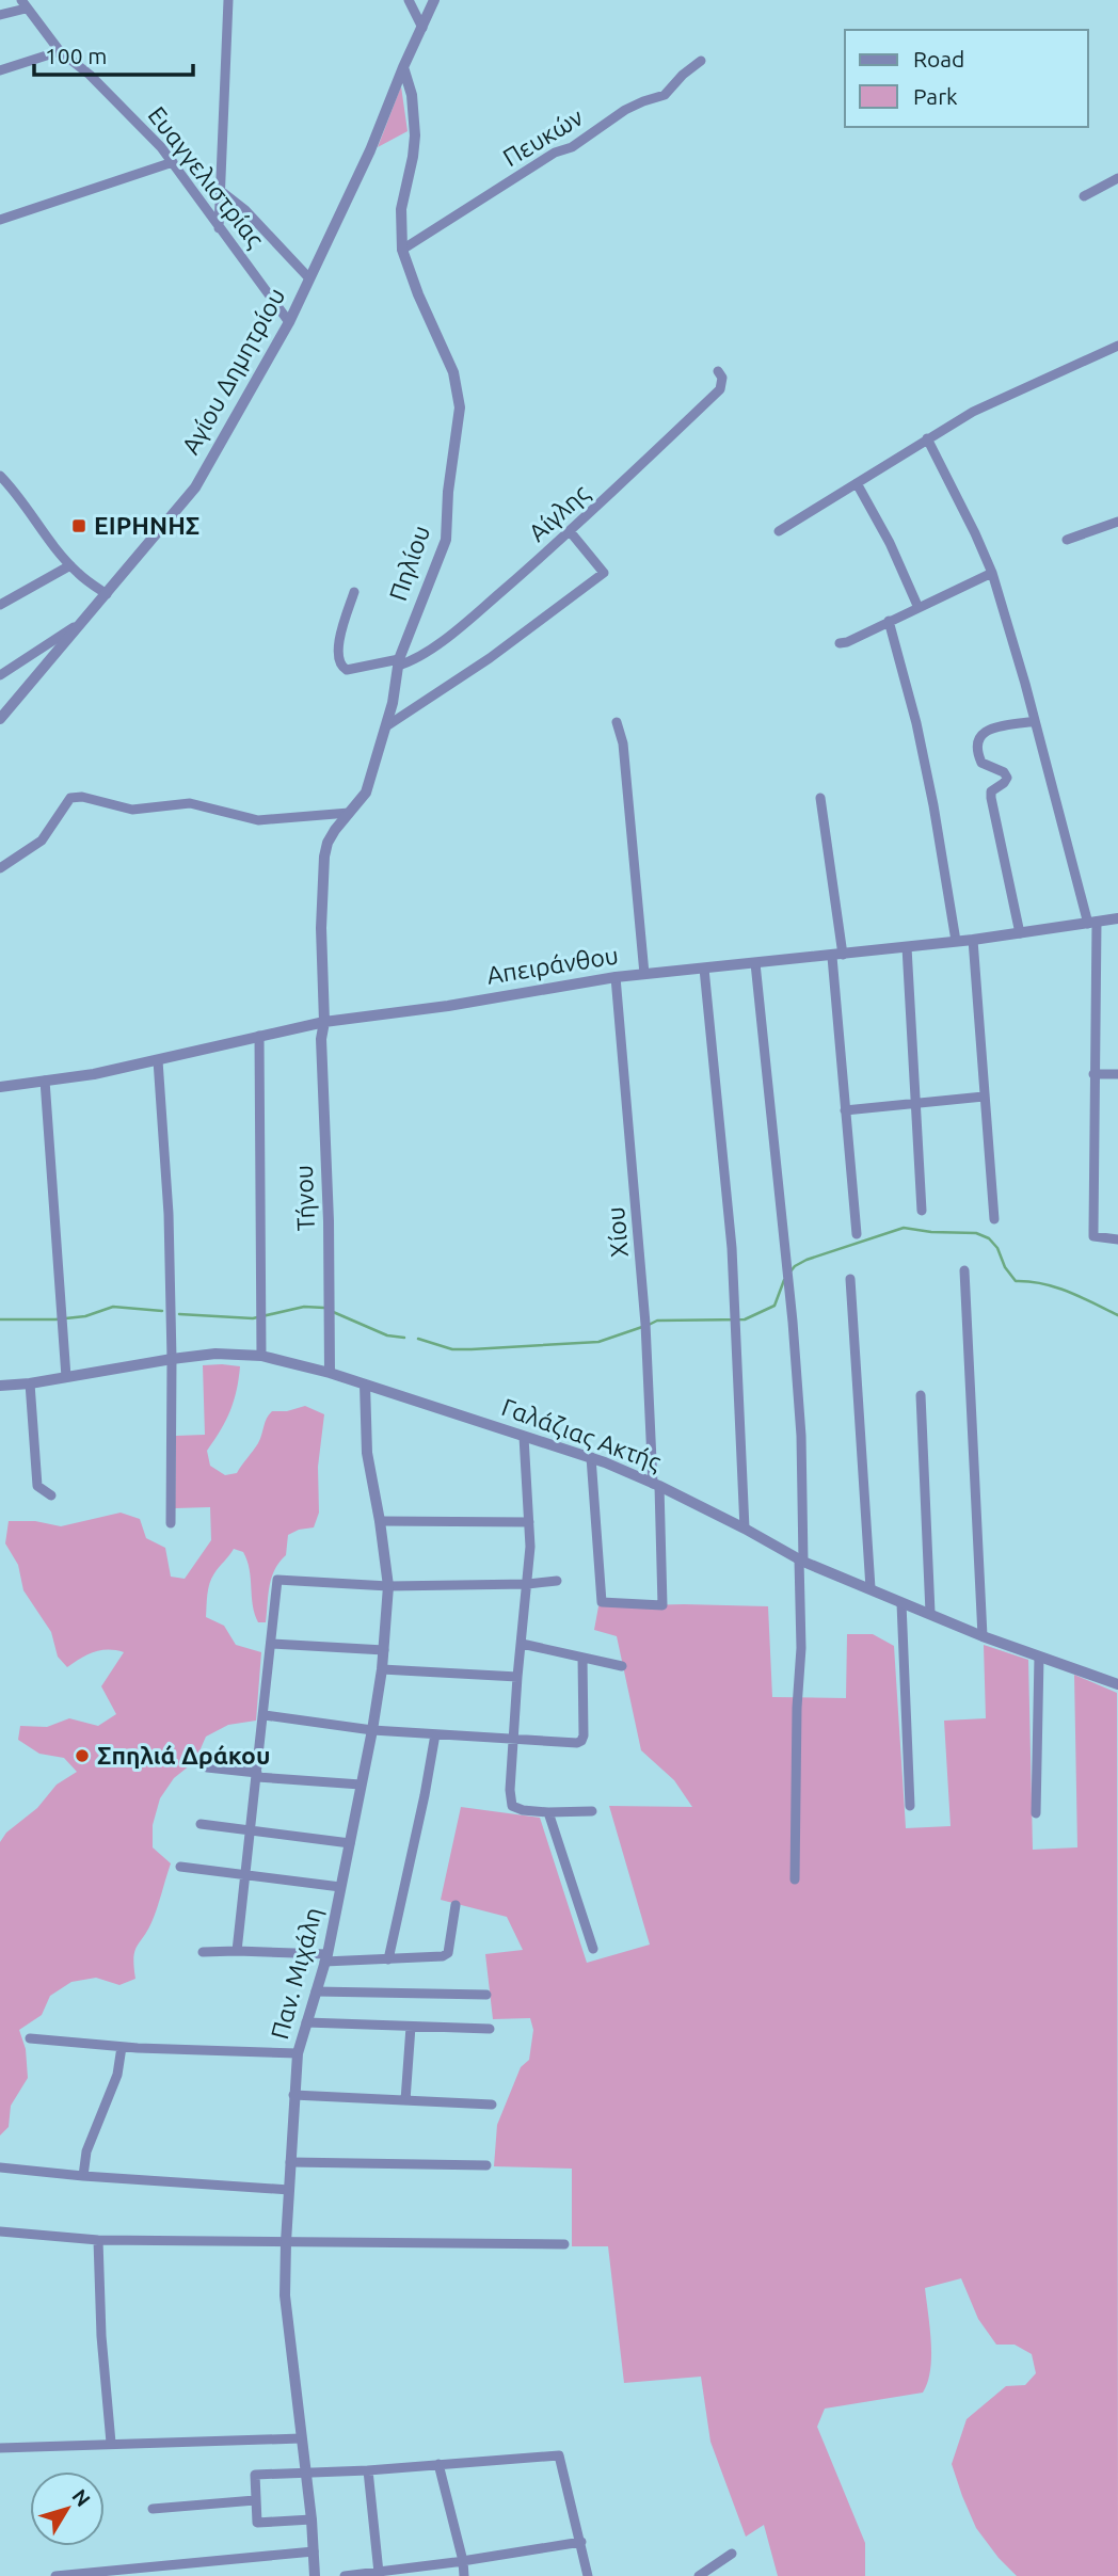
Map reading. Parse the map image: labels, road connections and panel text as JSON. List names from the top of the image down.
{
  "streets": {
    "street": [
      "Πευκών",
      "Ευαγγελιστρίας",
      "Αγίου Δημητρίου",
      "Αίγλης",
      "Πηλίου",
      "Απειράνθου",
      "Τήνου",
      "Χίου",
      "Γαλάζιας Ακτής",
      "Παν. Μιχάλη"
    ]
  },
  "crossings": [
    ["Πευκών", "Πηλίου"],
    ["Ευαγγελιστρίας", "Αγίου Δημητρίου"],
    ["Αγίου Δημητρίου", "Πηλίου"],
    ["Αίγλης", "Πηλίου"],
    ["Πηλίου", "Απειράνθου"],
    ["Πηλίου", "Τήνου"],
    ["Απειράνθου", "Τήνου"],
    ["Απειράνθου", "Χίου"],
    ["Τήνου", "Γαλάζιας Ακτής"],
    ["Χίου", "Γαλάζιας Ακτής"],
    ["Γαλάζιας Ακτής", "Παν. Μιχάλη"]
  ],
  "places": {
    "transit": ["ΕΙΡΗΝΗΣ"],
    "other": ["Σπηλιά Δράκου"]
  },
  "legend": ["Road", "Park"],
  "scale_bar": "100 m",
  "north": "top right"
}
